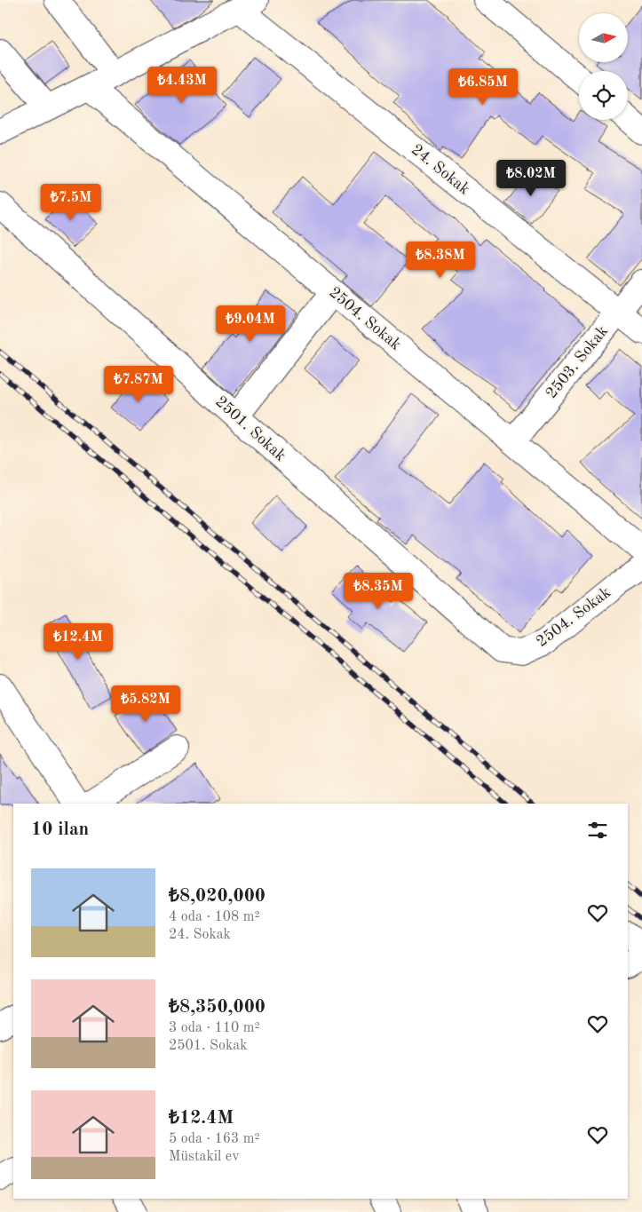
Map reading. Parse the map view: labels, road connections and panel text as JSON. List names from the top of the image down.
{
  "streets": {
    "street": [
      "24. Sokak",
      "2504. Sokak",
      "2503. Sokak",
      "2501. Sokak"
    ]
  },
  "crossings": [
    ["24. Sokak", "2503. Sokak"],
    ["2504. Sokak", "2503. Sokak"],
    ["2504. Sokak", "2501. Sokak"]
  ],
  "north": "right",
  "page": {
    "price": [
      "₺4.43M",
      "₺6.85M",
      "₺8.02M",
      "₺7.5M",
      "₺8.38M",
      "₺9.04M",
      "₺7.87M",
      "₺8.35M",
      "₺12.4M",
      "₺5.82M"
    ],
    "heading": "10 ilan",
    "list": [
      {
        "name": "₺8,020,000",
        "note": "4 oda · 108 m² · 24. Sokak"
      },
      {
        "name": "₺8,350,000",
        "note": "3 oda · 110 m² · 2501. Sokak"
      },
      {
        "name": "₺12.4M",
        "note": "5 oda · 163 m² · Müstakil ev"
      }
    ]
  }
}
